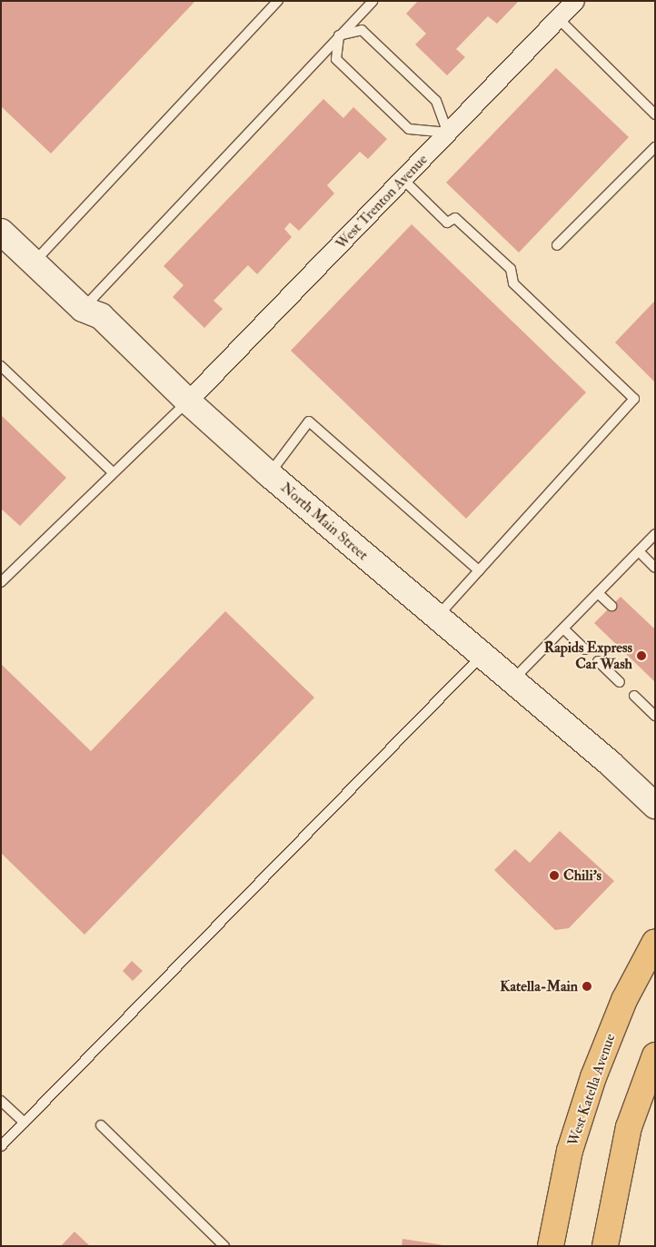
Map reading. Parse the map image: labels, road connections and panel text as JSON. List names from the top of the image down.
{
  "streets": {
    "main road": ["North Main Street", "West Katella Avenue"],
    "street": ["West Trenton Avenue"]
  },
  "crossings": [
    ["West Trenton Avenue", "North Main Street"]
  ],
  "places": ["Rapids Express Car Wash", "Chili's", "Katella-Main"]
}
